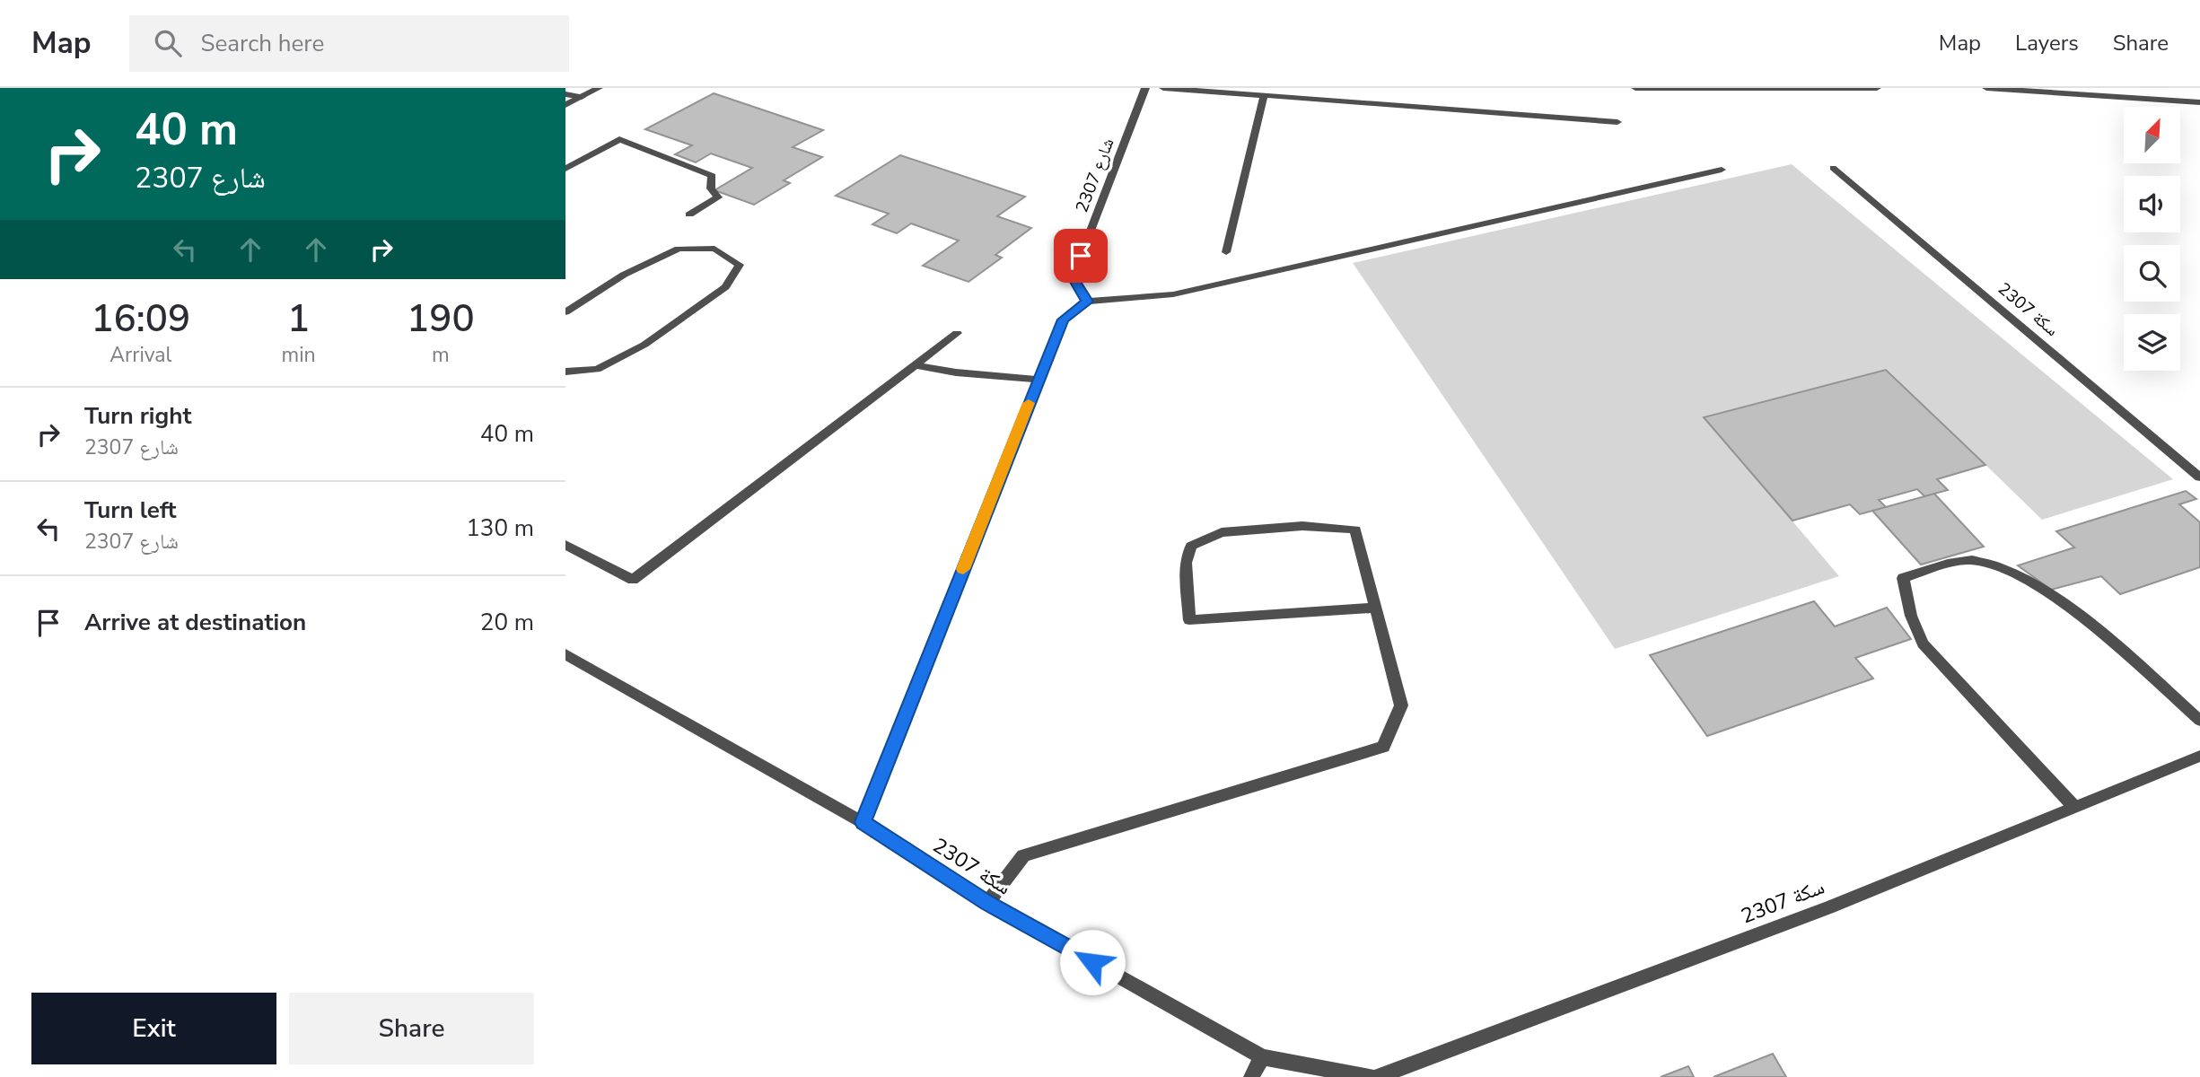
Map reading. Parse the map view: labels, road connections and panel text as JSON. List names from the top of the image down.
{
  "streets": {
    "street": ["2307 شارع", "سكة 2307"]
  },
  "north": "top right",
  "page": {
    "header": "Map",
    "search": "Search here",
    "nav": ["Map", "Layers", "Share"],
    "turn": ["40 m", "2307 شارع"],
    "eta": [
      "16:09",
      "Arrival",
      "1",
      "min",
      "190",
      "m"
    ],
    "list": [
      {
        "name": "Turn right",
        "note": "2307 شارع",
        "value": "40 m"
      },
      {
        "name": "Turn left",
        "note": "2307 شارع",
        "value": "130 m"
      },
      {
        "name": "Arrive at destination",
        "value": "20 m"
      }
    ],
    "buttons": ["Exit", "Share"]
  }
}
